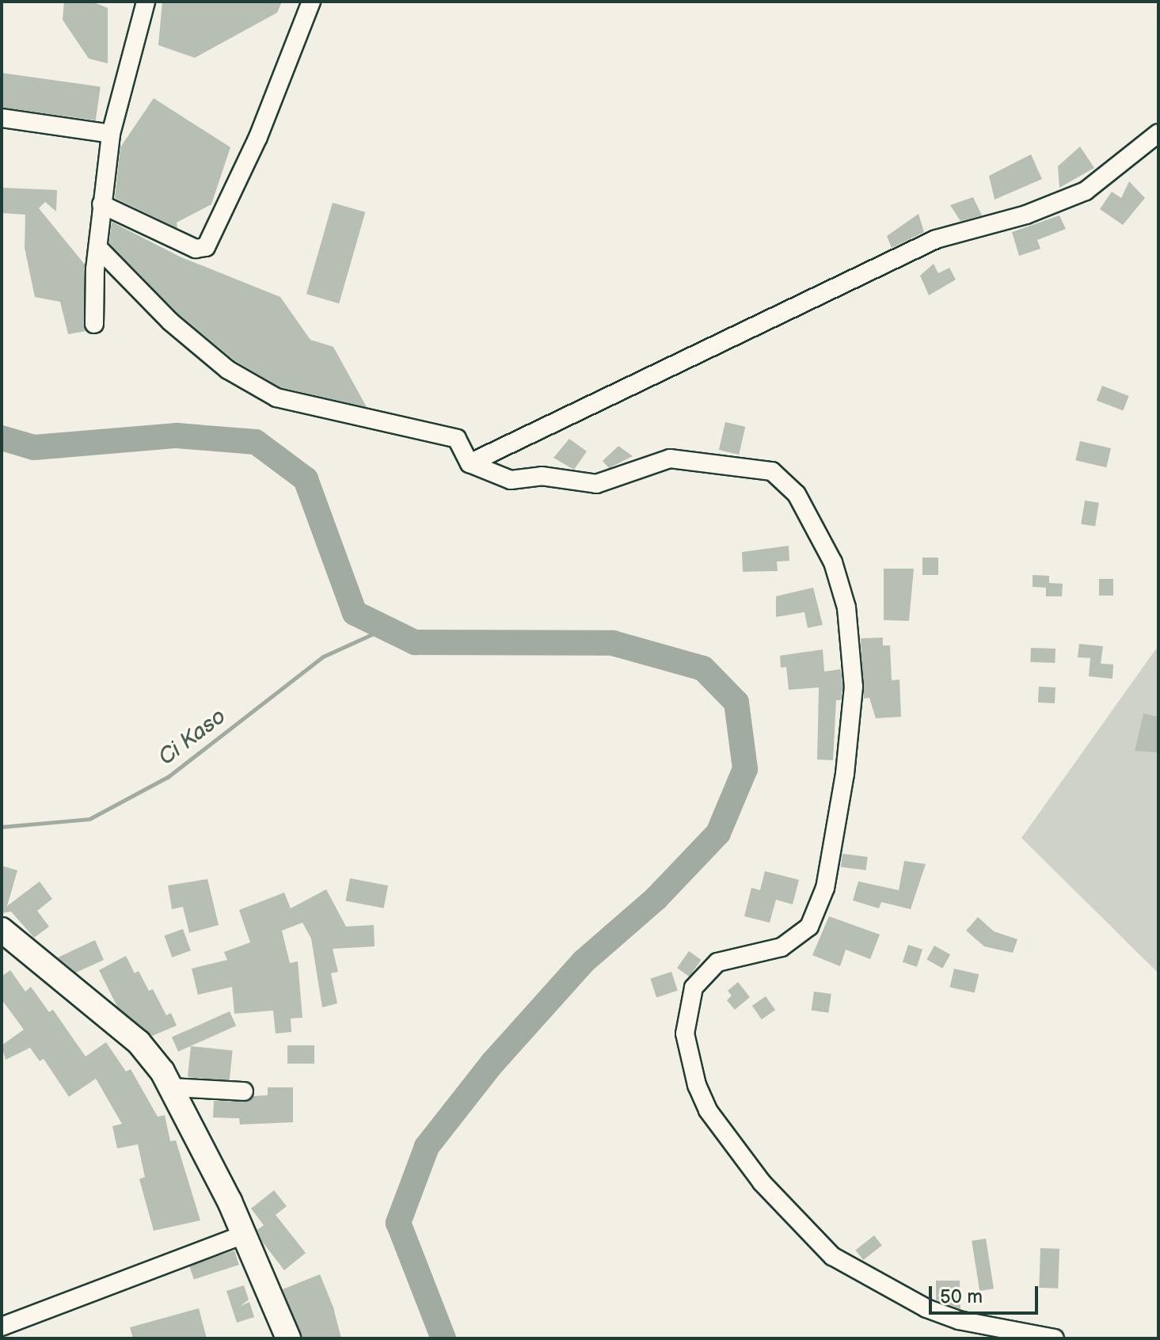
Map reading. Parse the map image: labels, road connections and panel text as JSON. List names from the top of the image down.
{
  "water": ["Ci Kaso"],
  "scale_bar": "50 m"
}
